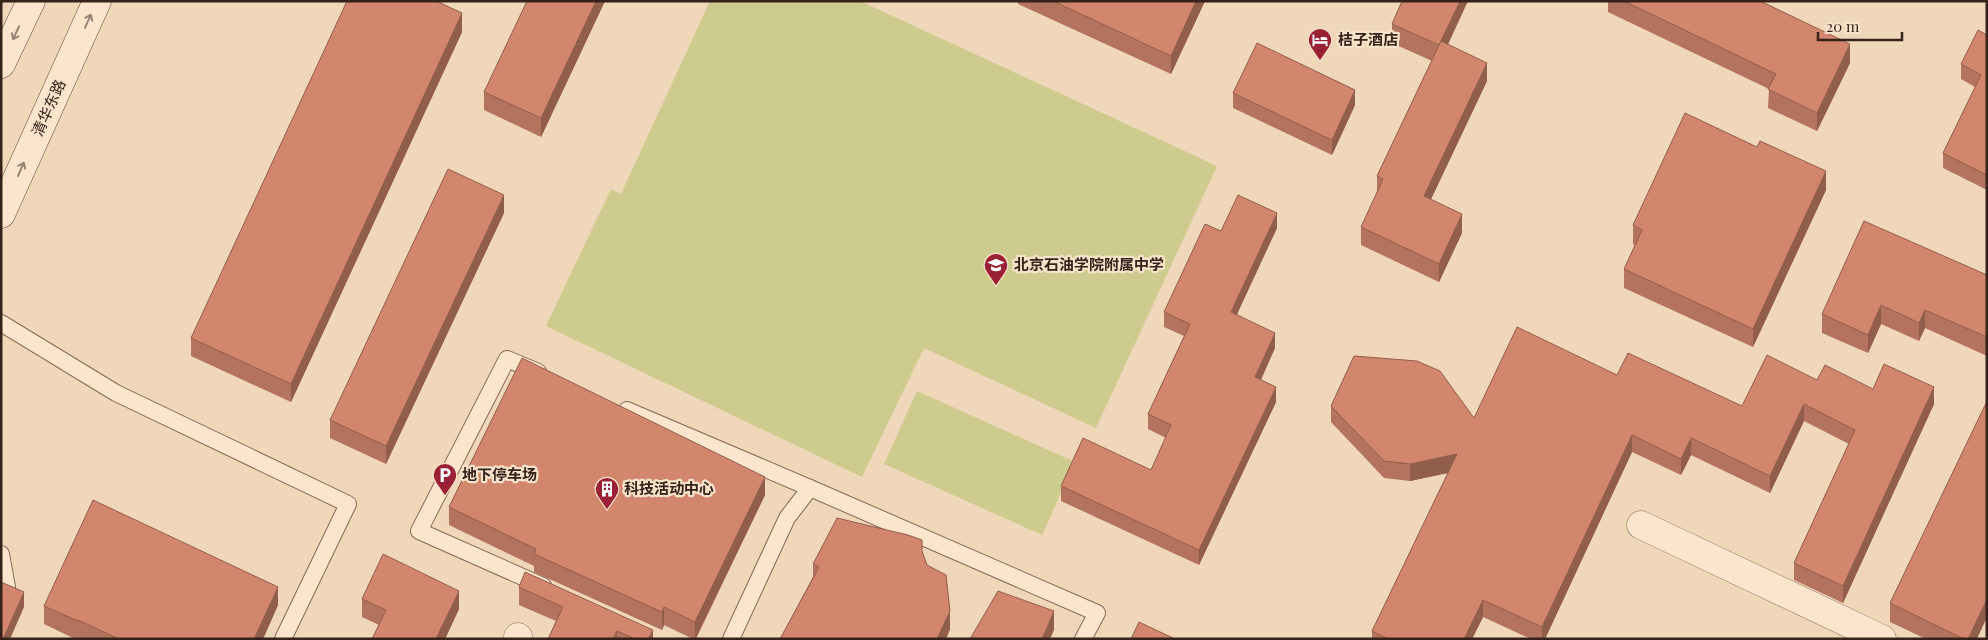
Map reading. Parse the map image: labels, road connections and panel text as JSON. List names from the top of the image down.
{
  "streets": {
    "main road": ["清华东路"]
  },
  "one_way": ["清华东路"],
  "places": {
    "hotel": ["桔子酒店"],
    "school or university": ["北京石油学院附属中学"],
    "parking": ["地下停车场"],
    "building": ["科技活动中心"]
  },
  "scale_bar": "20 m"
}
